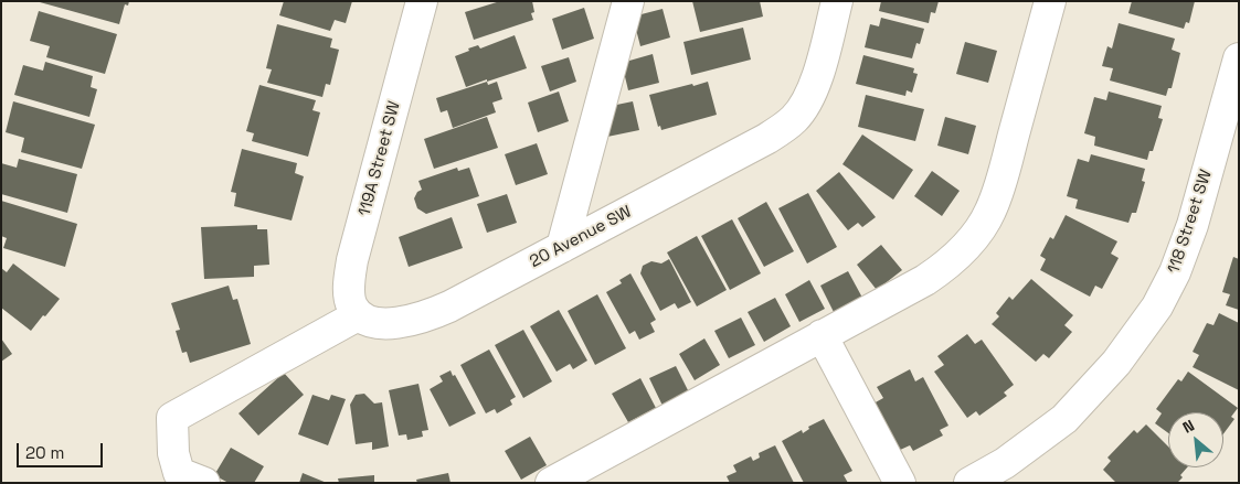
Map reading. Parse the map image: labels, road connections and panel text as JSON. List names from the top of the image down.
{
  "streets": {
    "street": ["119A Street SW", "118 Street SW", "20 Avenue SW"]
  },
  "crossings": [
    ["119A Street SW", "20 Avenue SW"]
  ],
  "scale_bar": "20 m",
  "north": "top left"
}
